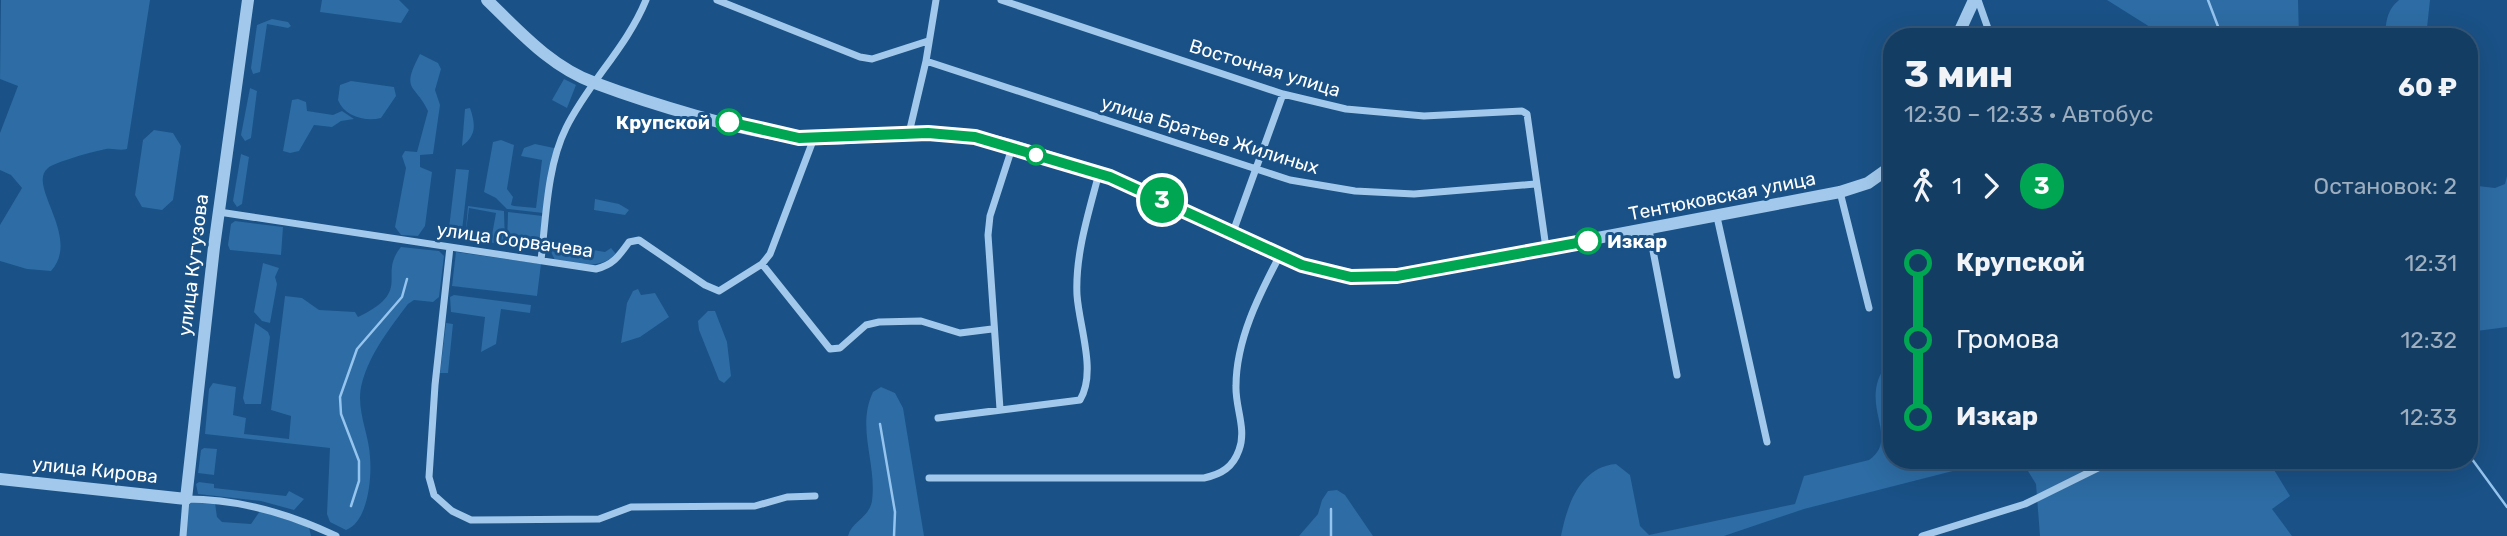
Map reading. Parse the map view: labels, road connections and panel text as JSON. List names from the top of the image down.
{
  "streets": {
    "street": [
      "Восточная улица",
      "улица Братьев Жилиных",
      "Тентюковская улица",
      "улица Сорвачева",
      "улица Кутузова",
      "улица Кирова"
    ]
  },
  "crossings": [
    ["Восточная улица", "улица Братьев Жилиных"],
    ["Тентюковская улица", "улица Сорвачева"],
    ["улица Сорвачева", "улица Кутузова"],
    ["улица Кутузова", "улица Кирова"]
  ],
  "places": ["Крупской", "Изкар"],
  "lines": ["bus line 3"],
  "page": {
    "on_map": "3",
    "heading": ["3 мин", "12:30 – 12:33 · Автобус", "60 ₽"],
    "legs": ["1", "3", "Остановок: 2"],
    "list": [
      {
        "name": "Крупской",
        "value": "12:31"
      },
      {
        "name": "Громова",
        "value": "12:32"
      },
      {
        "name": "Изкар",
        "value": "12:33"
      }
    ]
  }
}
